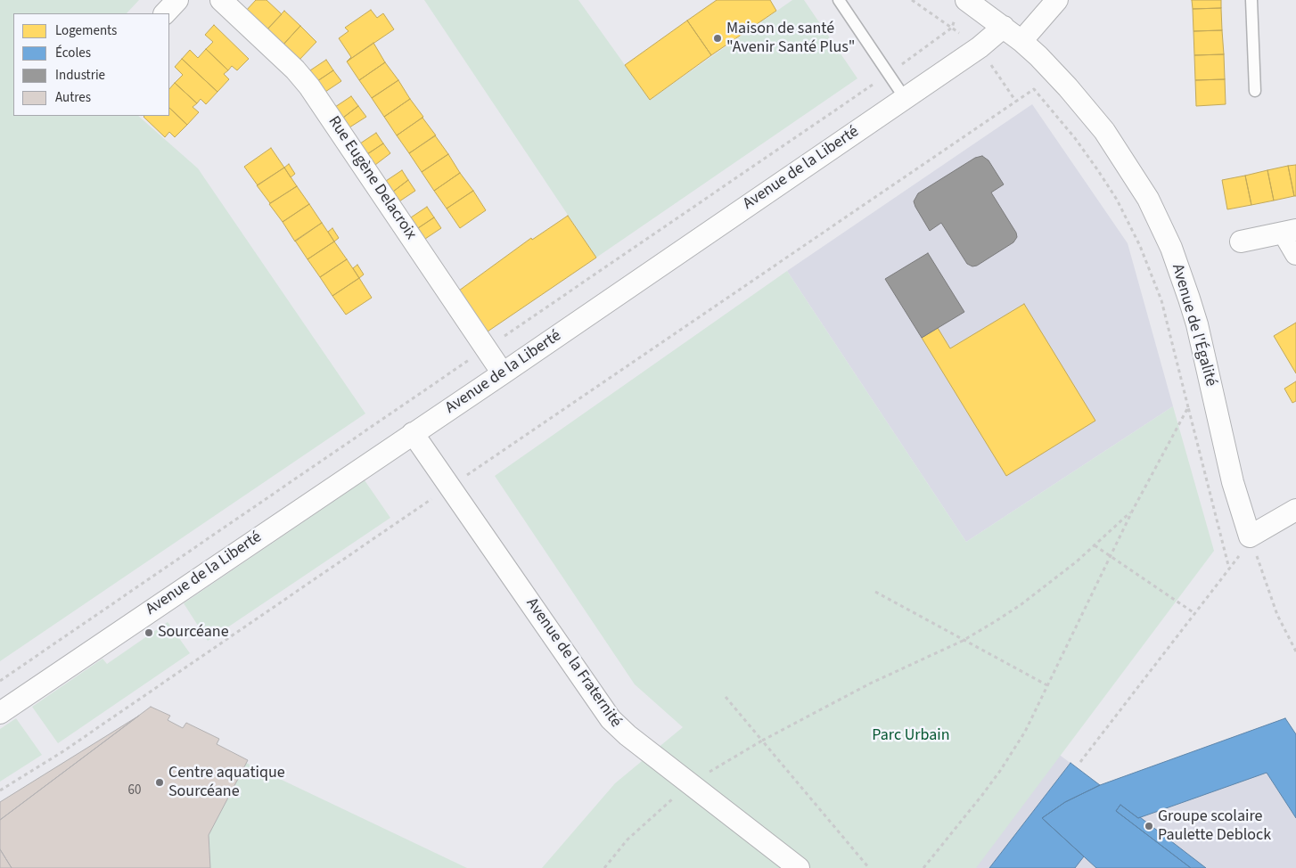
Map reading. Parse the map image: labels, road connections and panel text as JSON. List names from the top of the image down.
{
  "streets": {
    "street": [
      "Avenue de la Liberté",
      "Rue Eugène Delacroix",
      "Avenue de l'Égalité",
      "Avenue de la Fraternité"
    ]
  },
  "crossings": [
    ["Avenue de la Liberté", "Rue Eugène Delacroix"],
    ["Avenue de la Liberté", "Avenue de l'Égalité"],
    ["Avenue de la Liberté", "Avenue de la Fraternité"]
  ],
  "parks": ["Parc Urbain"],
  "places": [
    "Maison de santé \"Avenir Santé Plus\"",
    "Sourcéane",
    "Centre aquatique Sourcéane",
    "Groupe scolaire Paulette Deblock"
  ],
  "house_numbers": ["60"],
  "legend": [
    "Logements",
    "Écoles",
    "Industrie",
    "Autres"
  ]
}
